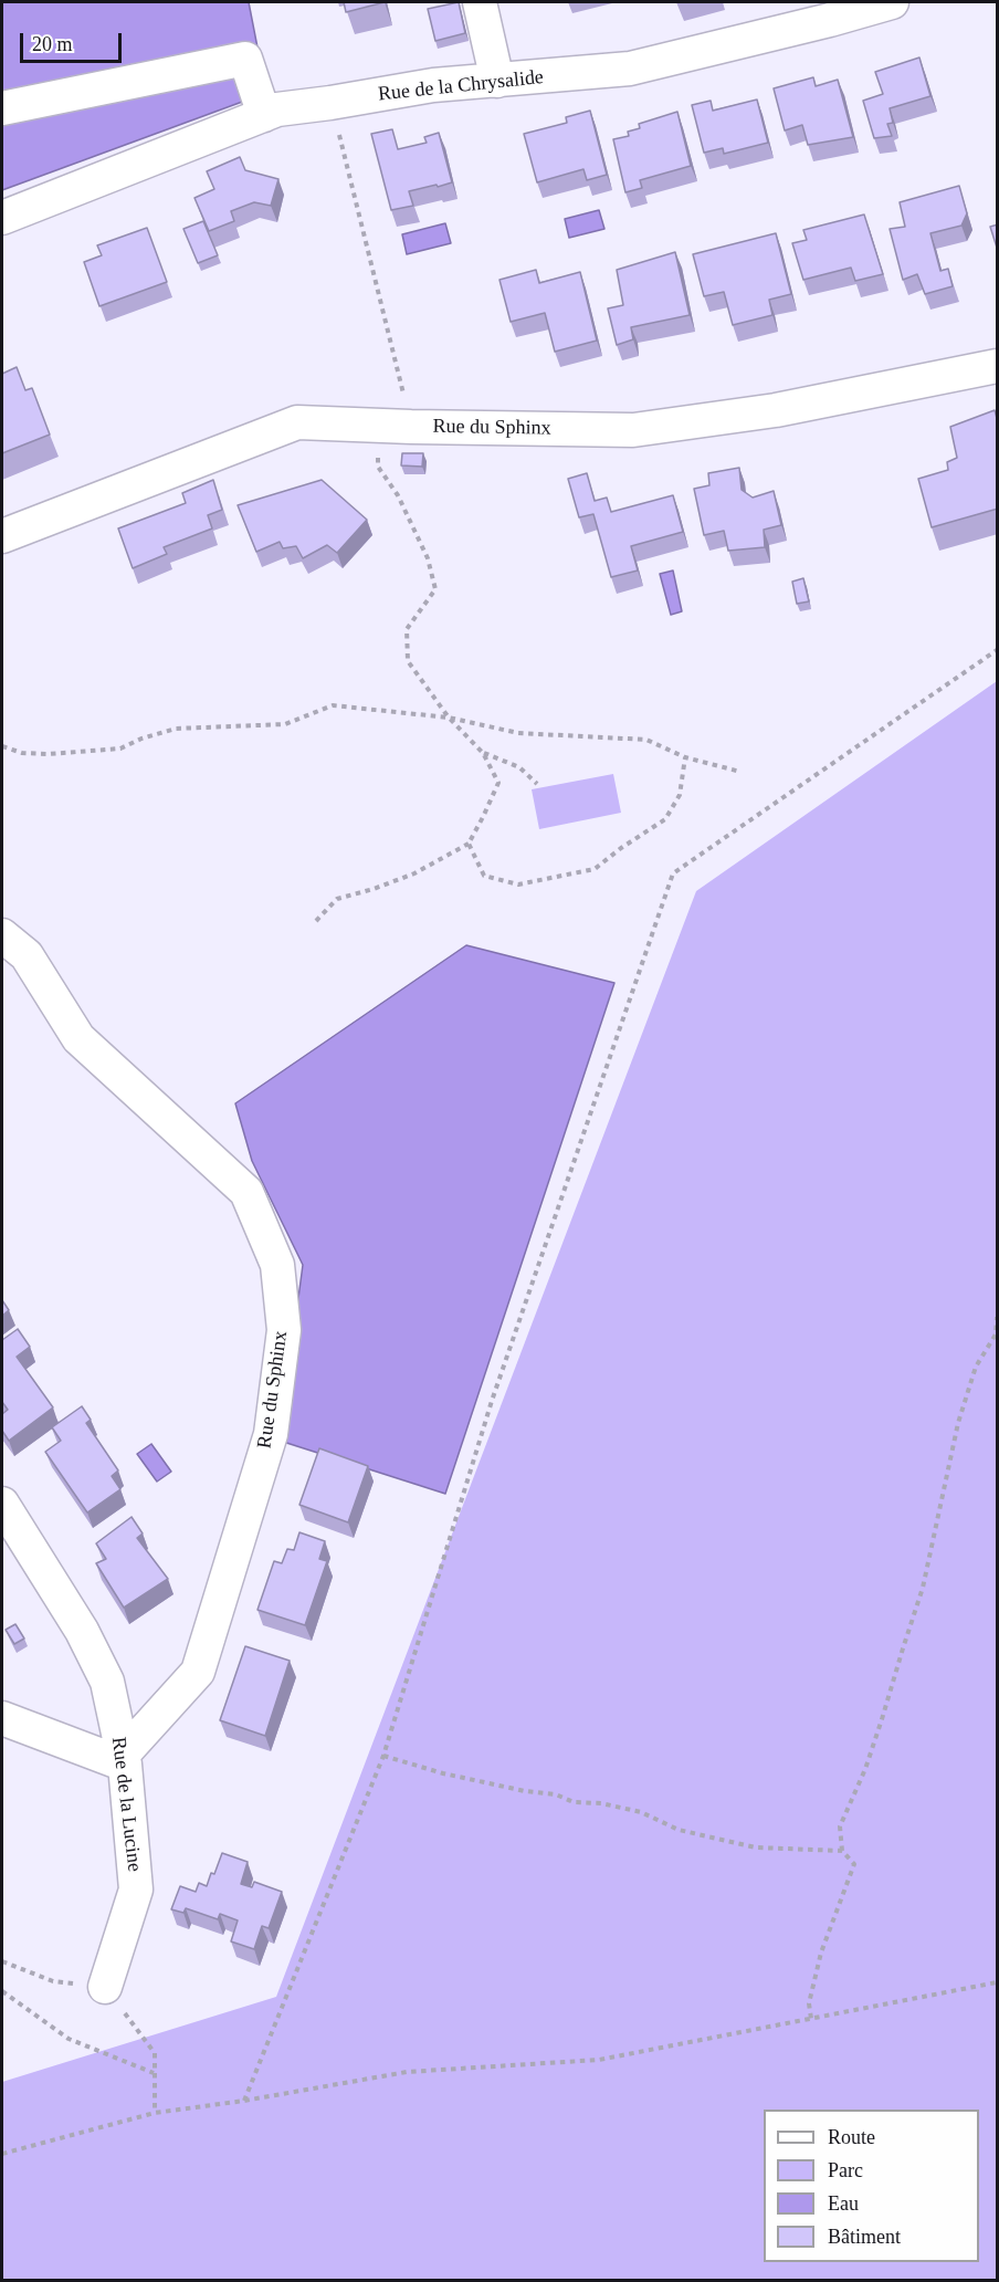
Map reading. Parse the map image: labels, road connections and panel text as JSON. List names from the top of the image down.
{
  "streets": {
    "street": ["Rue de la Chrysalide", "Rue du Sphinx", "Rue de la Lucine"]
  },
  "crossings": [
    ["Rue du Sphinx", "Rue de la Lucine"]
  ],
  "legend": [
    "Route",
    "Parc",
    "Eau",
    "Bâtiment"
  ],
  "scale_bar": "20 m"
}
